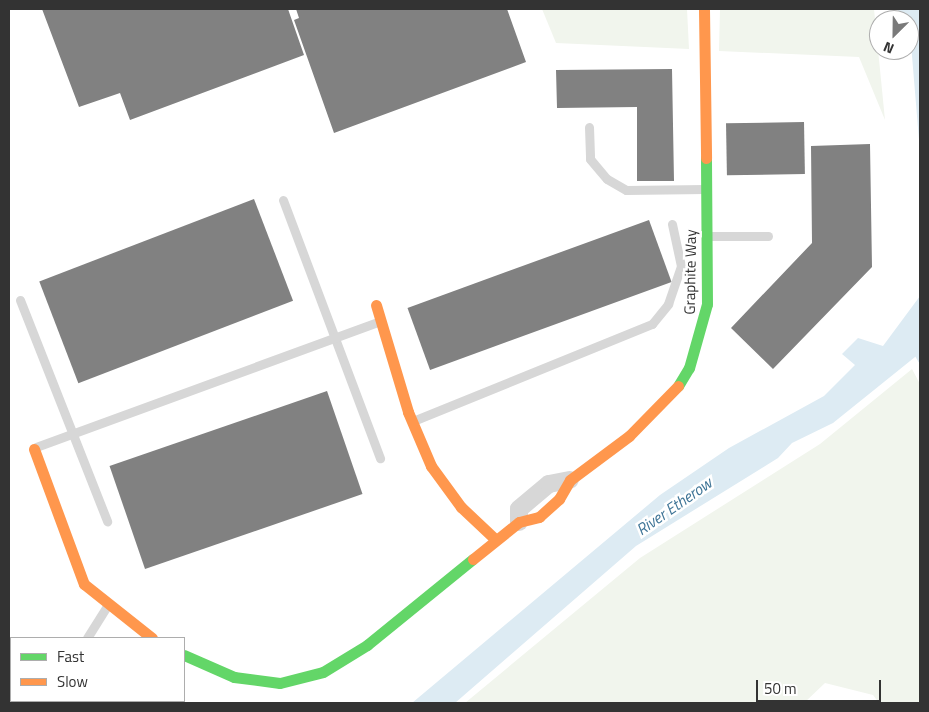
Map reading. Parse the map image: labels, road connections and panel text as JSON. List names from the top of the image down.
{
  "streets": {
    "street": ["Graphite Way"]
  },
  "water": ["River Etherow"],
  "legend": ["Fast", "Slow"],
  "scale_bar": "50 m",
  "north": "bottom left"
}
